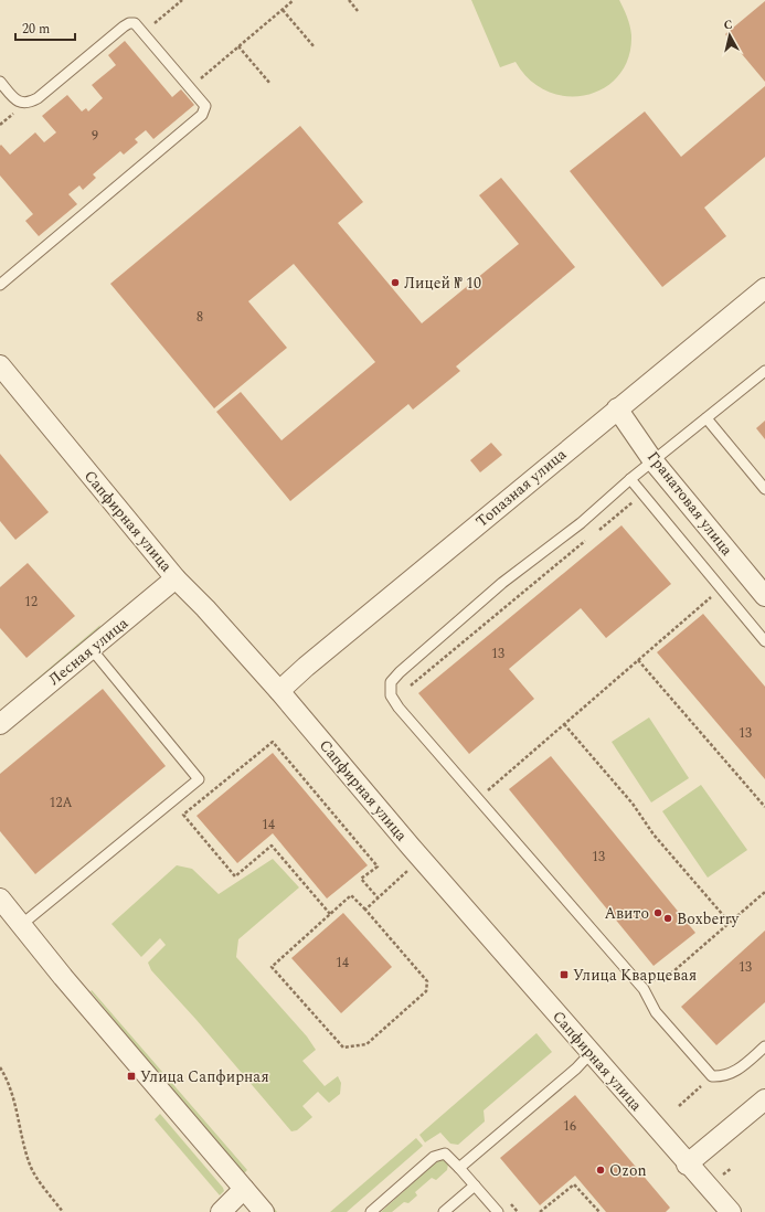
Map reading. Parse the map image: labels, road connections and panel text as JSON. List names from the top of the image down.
{
  "streets": {
    "street": [
      "Топазная улица",
      "Гранатовая улица",
      "Сапфирная улица",
      "Лесная улица"
    ]
  },
  "crossings": [
    ["Топазная улица", "Гранатовая улица"],
    ["Топазная улица", "Сапфирная улица"],
    ["Сапфирная улица", "Лесная улица"]
  ],
  "places": {
    "other": [
      "Лицей № 10",
      "Авито",
      "Boxberry",
      "Ozon"
    ],
    "transit": ["Улица Кварцевая", "Улица Сапфирная"]
  },
  "house_numbers": [
    "9",
    "8",
    "12",
    "13",
    "13",
    "12А",
    "14",
    "13",
    "14",
    "13",
    "16"
  ],
  "scale_bar": "20 m",
  "north": "top"
}
